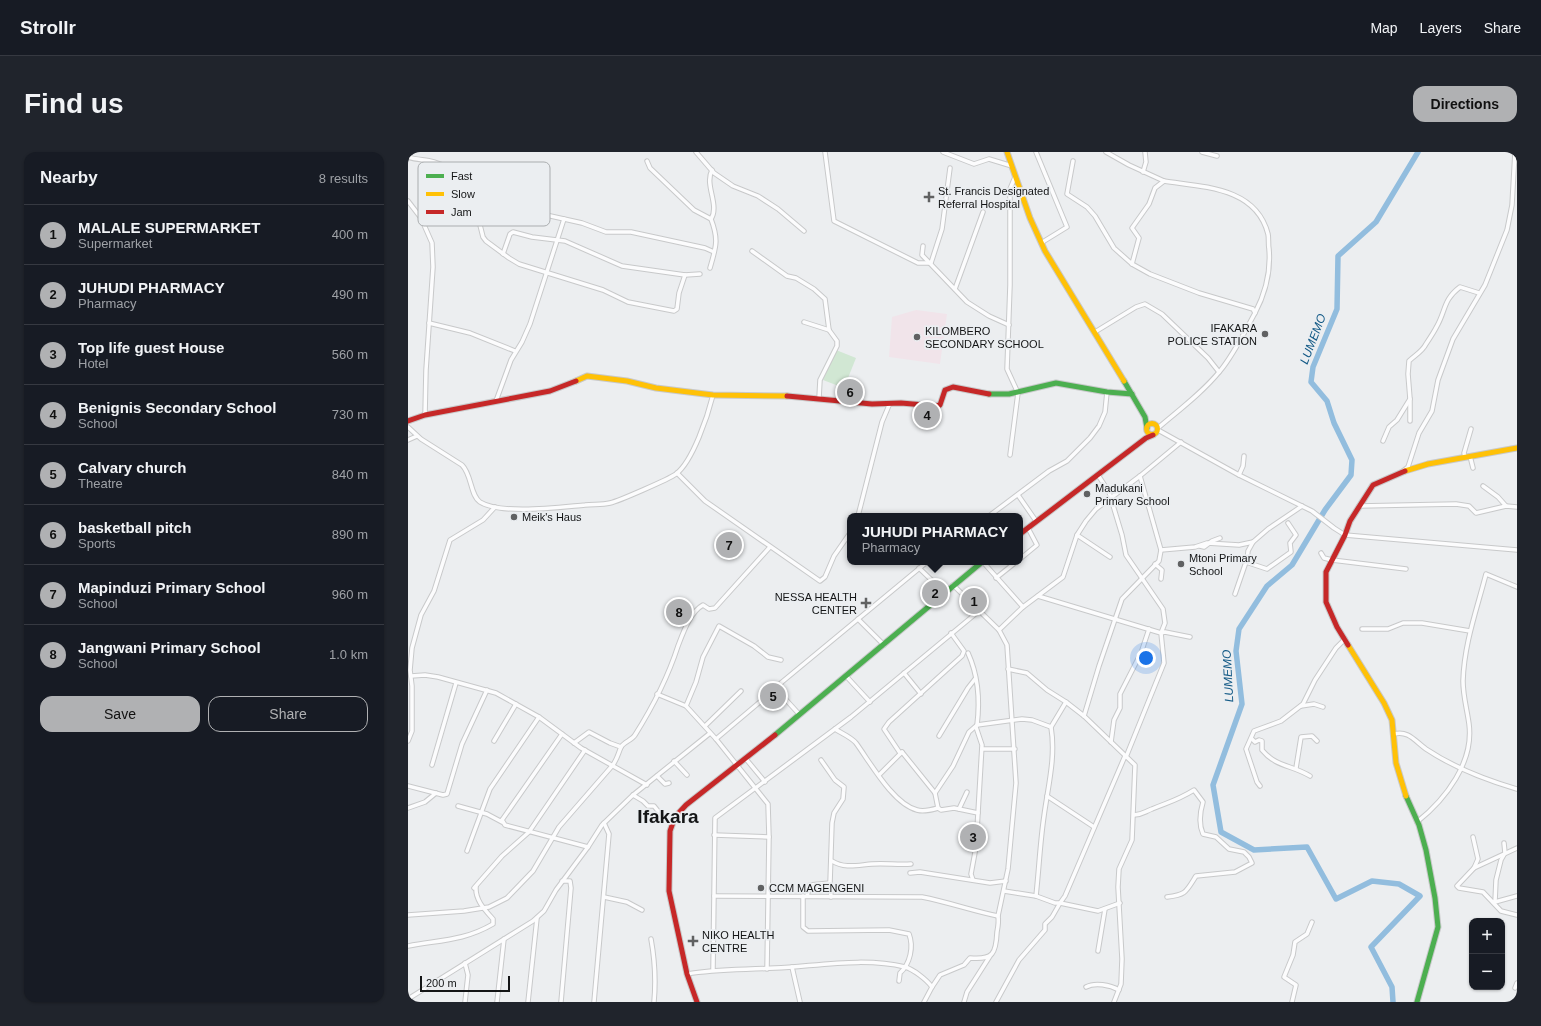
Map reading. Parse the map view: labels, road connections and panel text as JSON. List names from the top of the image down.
{
  "districts": ["Ifakara"],
  "water": ["LUMEMO"],
  "places": {
    "health": ["St. Francis Designated Referral Hospital", "NESSA HEALTH CENTER", "NIKO HEALTH CENTRE"],
    "other": [
      "IFAKARA POLICE STATION",
      "KILOMBERO SECONDARY SCHOOL",
      "Madukani Primary School",
      "Meik's Haus",
      "Mtoni Primary School",
      "CCM MAGENGENI"
    ]
  },
  "legend": ["Fast", "Slow", "Jam"],
  "scale_bar": "200 m",
  "page": {
    "header": "Strollr",
    "nav": ["Map", "Layers", "Share"],
    "buttons": [
      "Directions",
      ["Save", "Share"]
    ],
    "title": "Find us",
    "heading": ["Nearby", "8 results"],
    "list": [
      {
        "mark": "1",
        "name": "MALALE SUPERMARKET",
        "note": "Supermarket",
        "value": "400 m"
      },
      {
        "mark": "2",
        "name": "JUHUDI PHARMACY",
        "note": "Pharmacy",
        "value": "490 m"
      },
      {
        "mark": "3",
        "name": "Top life guest House",
        "note": "Hotel",
        "value": "560 m"
      },
      {
        "mark": "4",
        "name": "Benignis Secondary School",
        "note": "School",
        "value": "730 m"
      },
      {
        "mark": "5",
        "name": "Calvary church",
        "note": "Theatre",
        "value": "840 m"
      },
      {
        "mark": "6",
        "name": "basketball pitch",
        "note": "Sports",
        "value": "890 m"
      },
      {
        "mark": "7",
        "name": "Mapinduzi Primary School",
        "note": "School",
        "value": "960 m"
      },
      {
        "mark": "8",
        "name": "Jangwani Primary School",
        "note": "School",
        "value": "1.0 km"
      }
    ],
    "pins": [
      "6",
      "4",
      "7",
      "2",
      "1",
      "8",
      "5",
      "3"
    ],
    "popup": ["JUHUDI PHARMACY", "Pharmacy"],
    "map_buttons": ["+", "−"],
    "scale": "200 m"
  }
}
